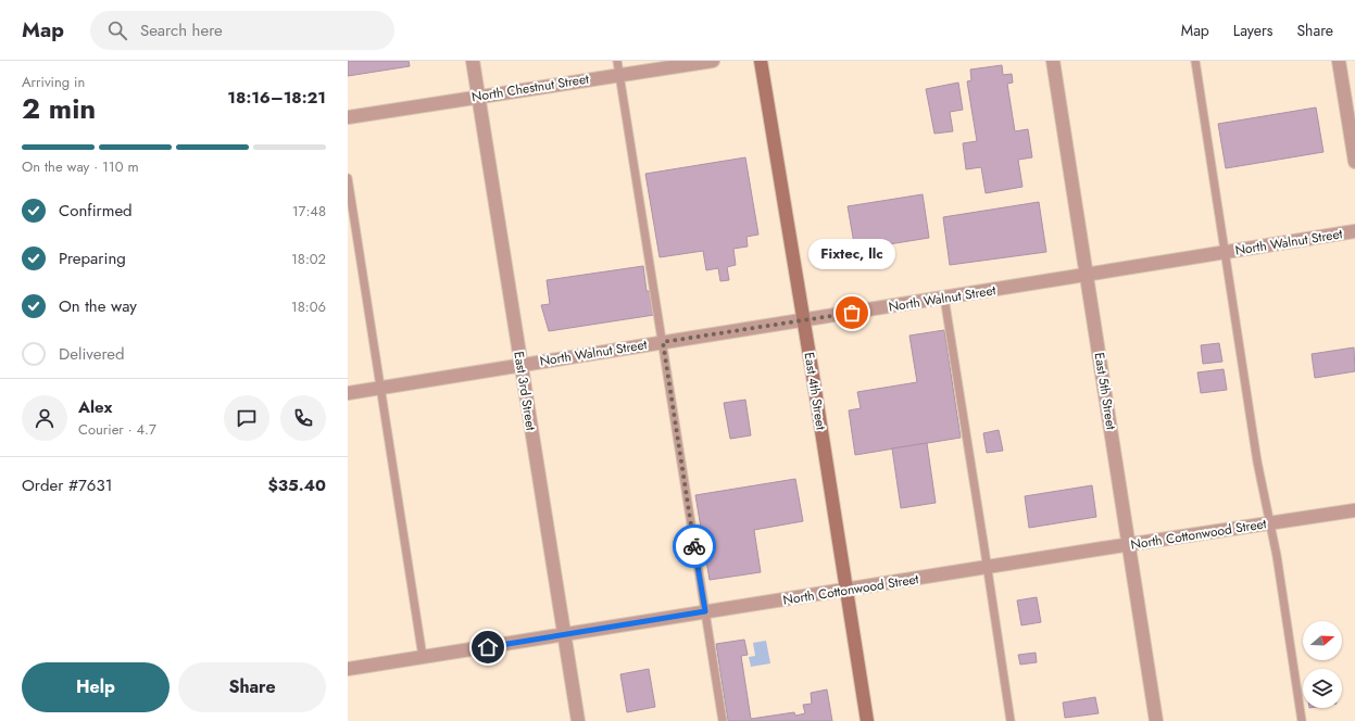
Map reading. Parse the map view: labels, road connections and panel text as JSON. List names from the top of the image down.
{
  "streets": {
    "main road": ["East 4th Street"],
    "street": [
      "North Chestnut Street",
      "North Walnut Street",
      "East 3rd Street",
      "East 5th Street",
      "North Cottonwood Street"
    ]
  },
  "crossings": [
    ["North Chestnut Street", "East 3rd Street"],
    ["North Walnut Street", "East 3rd Street"],
    ["North Walnut Street", "East 4th Street"],
    ["North Walnut Street", "East 5th Street"],
    ["East 3rd Street", "North Cottonwood Street"],
    ["East 4th Street", "North Cottonwood Street"],
    ["East 5th Street", "North Cottonwood Street"]
  ],
  "places": ["Fixtec, llc"],
  "north": "right",
  "page": {
    "header": "Map",
    "search": "Search here",
    "nav": ["Map", "Layers", "Share"],
    "heading": ["2 min", "Arriving in", "18:16–18:21"],
    "panel": [
      "Alex",
      "Courier · 4.7",
      "Order #7631",
      "$35.40"
    ],
    "bar": "On the way · 110 m",
    "list": [
      ["Confirmed", "17:48"],
      ["Preparing", "18:02"],
      ["On the way", "18:06"],
      "Delivered"
    ],
    "bubble": "Fixtec, llc",
    "buttons": ["Help", "Share"]
  }
}
